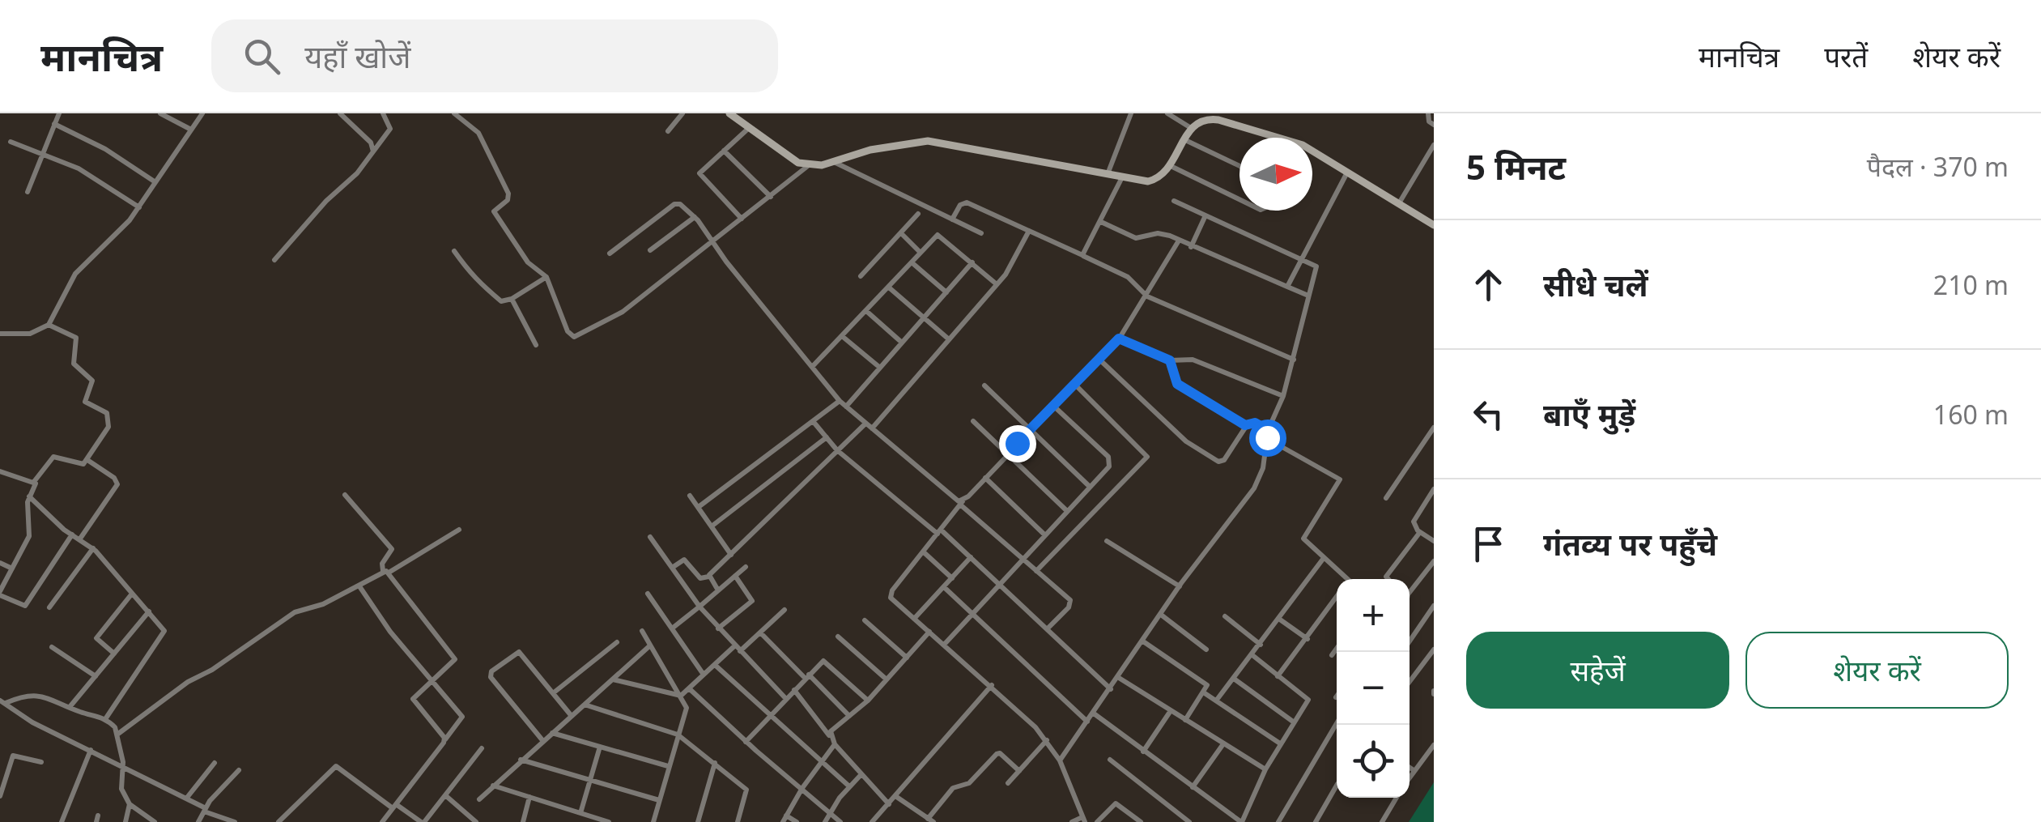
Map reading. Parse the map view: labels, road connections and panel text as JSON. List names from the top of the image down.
{
  "north": "right",
  "page": {
    "header": "मानचित्र",
    "search": "यहाँ खोजें",
    "nav": ["मानचित्र", "परतें", "शेयर करें"],
    "heading": ["5 मिनट", "पैदल · 370 m"],
    "list": [
      ["सीधे चलें", "210 m"],
      ["बाएँ मुड़ें", "160 m"],
      "गंतव्य पर पहुँचे"
    ],
    "map_buttons": ["+", "−"],
    "buttons": ["सहेजें", "शेयर करें"]
  }
}
